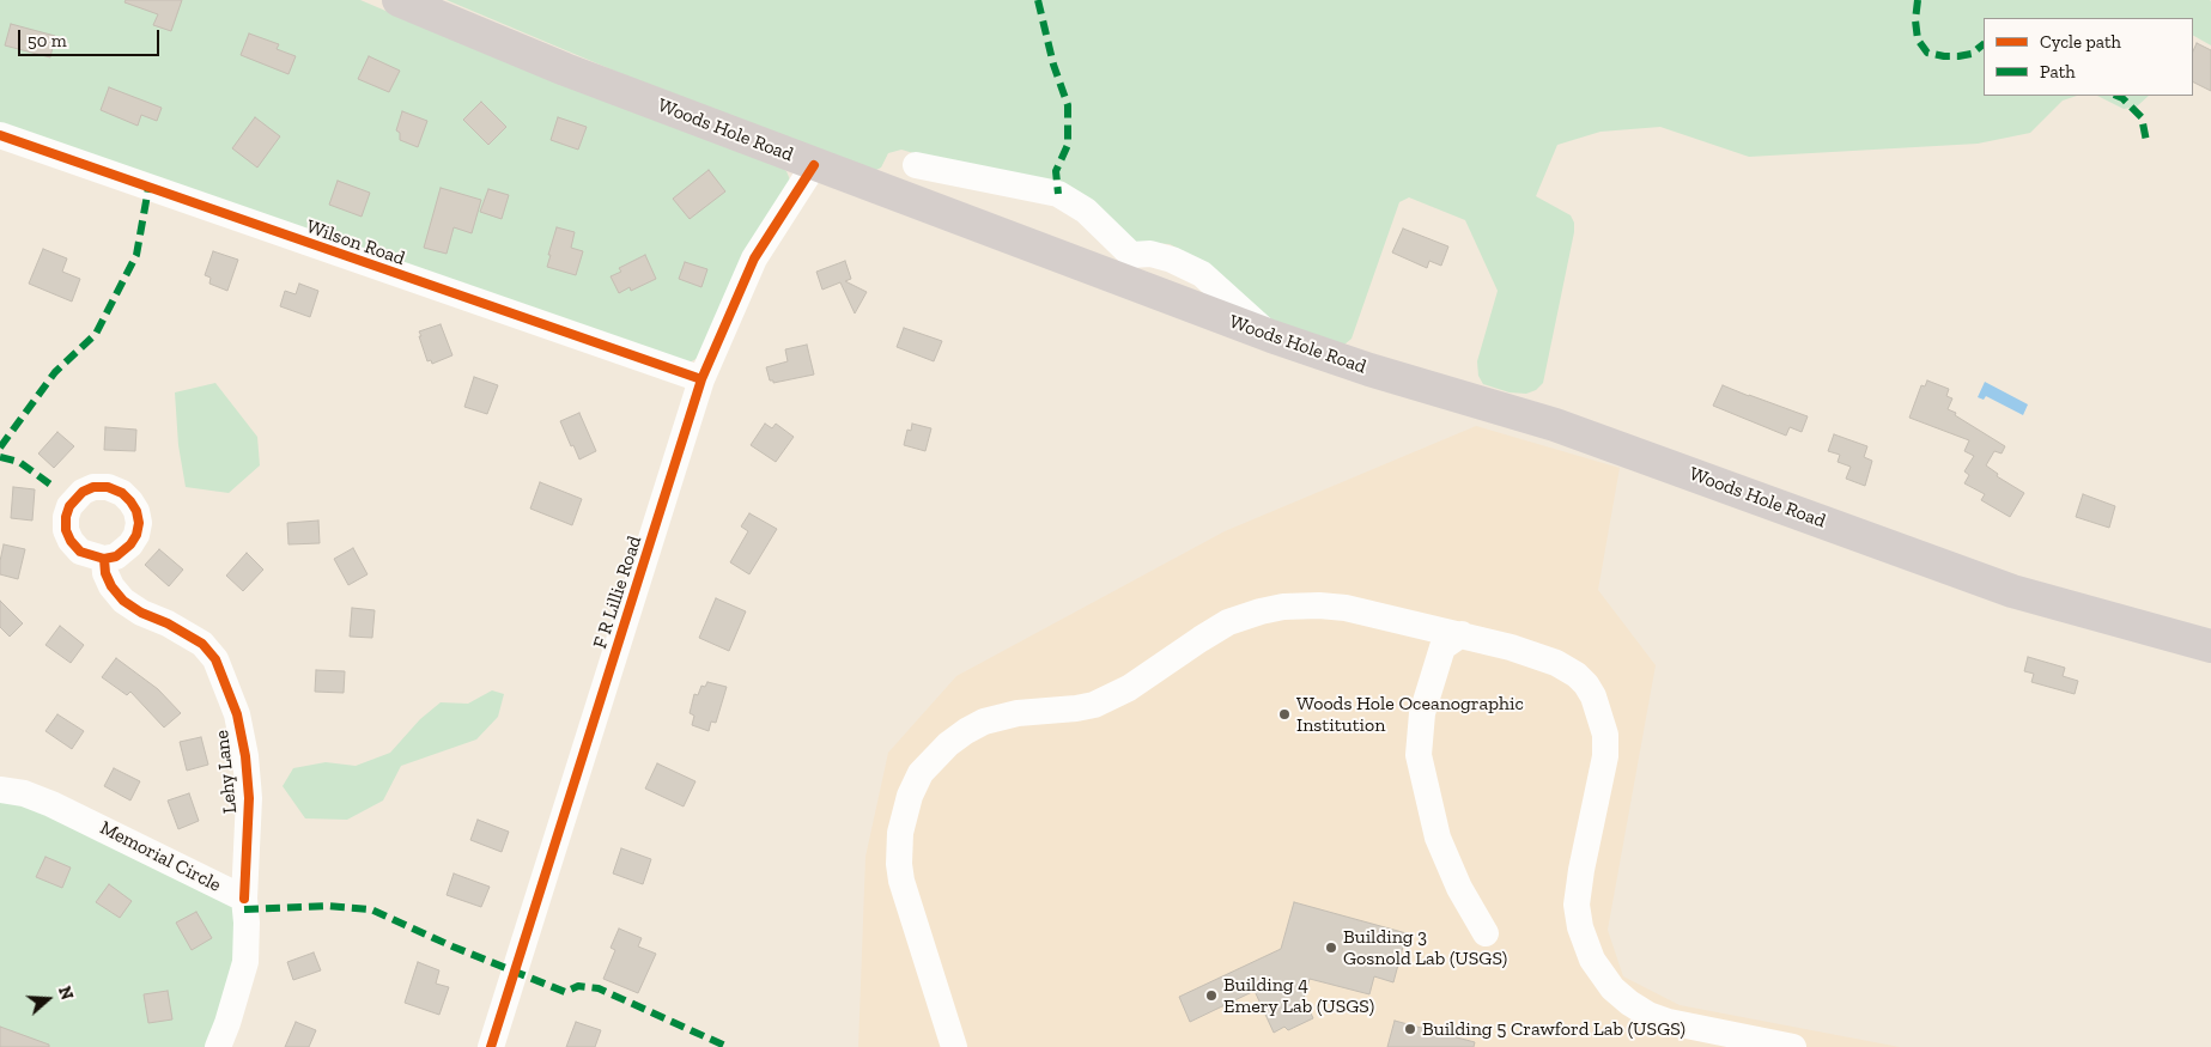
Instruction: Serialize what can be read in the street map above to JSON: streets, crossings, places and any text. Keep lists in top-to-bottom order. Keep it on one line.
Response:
{"streets":{"highway":["Woods Hole Road"],"street":["Wilson Road","F R Lillie Road","Lehy Lane","Memorial Circle"]},"crossings":[["Woods Hole Road","F R Lillie Road"],["Wilson Road","F R Lillie Road"],["Lehy Lane","Memorial Circle"]],"places":["Woods Hole Oceanographic Institution","Building 3 Gosnold Lab (USGS)","Building 4 Emery Lab (USGS)","Building 5 Crawford Lab (USGS)"],"legend":["Cycle path","Path"],"scale_bar":"50 m","north":"right"}
